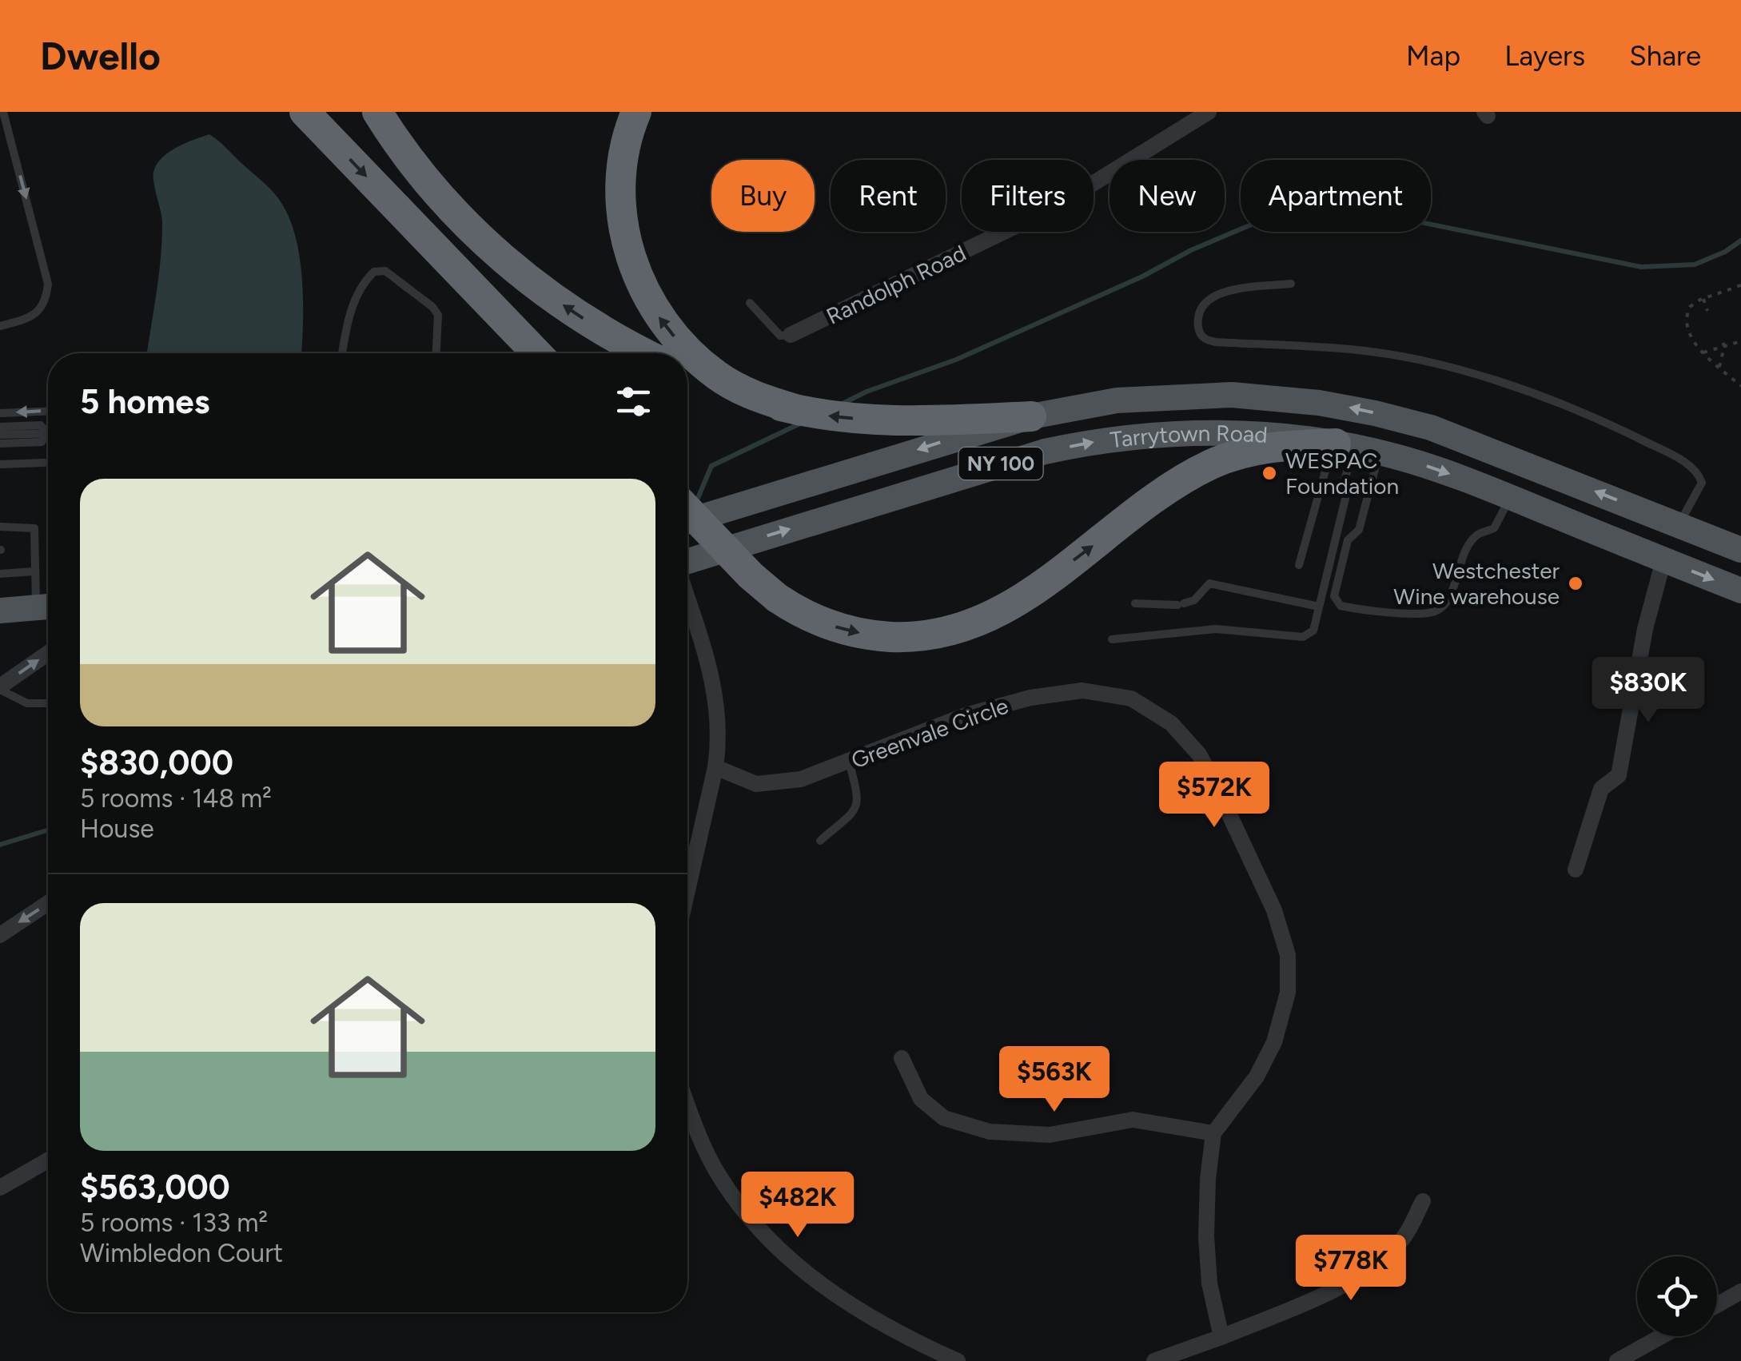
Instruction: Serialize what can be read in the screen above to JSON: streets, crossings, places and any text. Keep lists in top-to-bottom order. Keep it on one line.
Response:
{"streets":{"main road":["Tarrytown Road","NY 100"],"street":["Randolph Road","Greenvale Circle"]},"places":["WESPAC Foundation","Westchester Wine warehouse"],"page":{"header":"Dwello","nav":["Map","Layers","Share"],"chip":["Buy","Rent","Filters","New","Apartment"],"heading":"5 homes","list":[{"name":"$830,000","note":"5 rooms · 148 m² · House"},{"name":"$563,000","note":"5 rooms · 133 m² · Wimbledon Court"}],"price":["$830K","$572K","$563K","$482K","$778K"]}}
